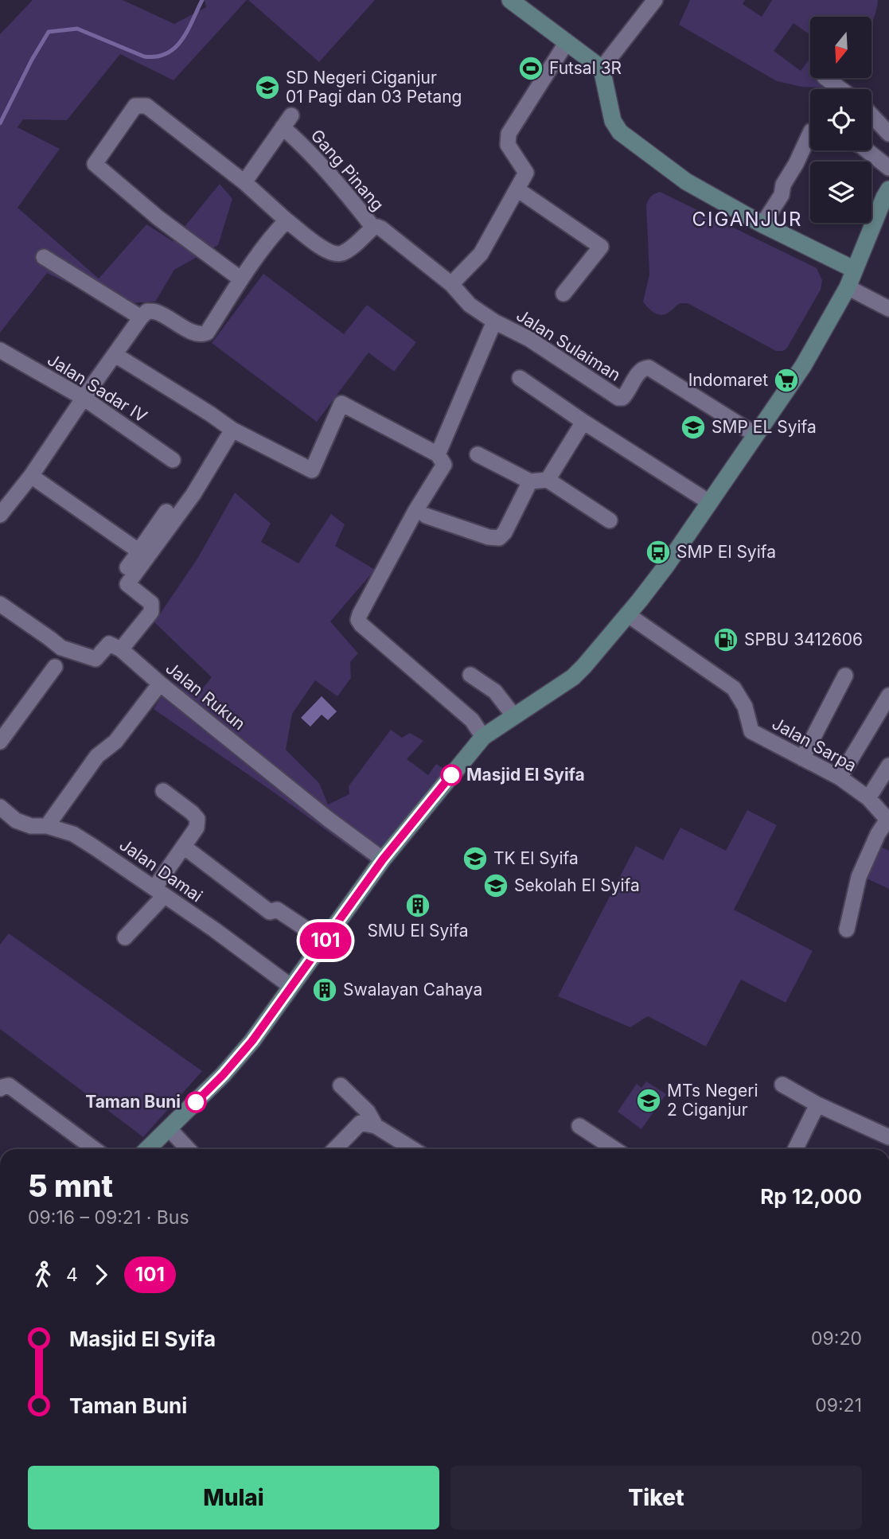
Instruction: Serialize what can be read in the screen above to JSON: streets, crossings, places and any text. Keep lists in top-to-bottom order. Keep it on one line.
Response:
{"streets":{"street":["Gang Pinang","Jalan Sulaiman","Jalan Sadar IV","Jalan Rukun","Jalan Sarpa","Jalan Damai"]},"districts":["CIGANJUR"],"places":{"sports":["Futsal 3R"],"school or university":["SD Negeri Ciganjur 01 Pagi dan 03 Petang","SMP EL Syifa","TK El Syifa","Sekolah El Syifa","MTs Negeri 2 Ciganjur"],"supermarket":["Indomaret"],"bus stop":["SMP El Syifa"],"fuel station":["SPBU 3412606"],"other":["Masjid El Syifa","Taman Buni"],"building":["SMU El Syifa","Swalayan Cahaya"]},"lines":["bus line 101"],"north":"bottom","page":{"on_map":"101","heading":["5 mnt","09:16 – 09:21 · Bus","Rp 12,000"],"legs":["4","101"],"list":[{"name":"Masjid El Syifa","value":"09:20"},{"name":"Taman Buni","value":"09:21"}],"buttons":["Mulai","Tiket"]}}
